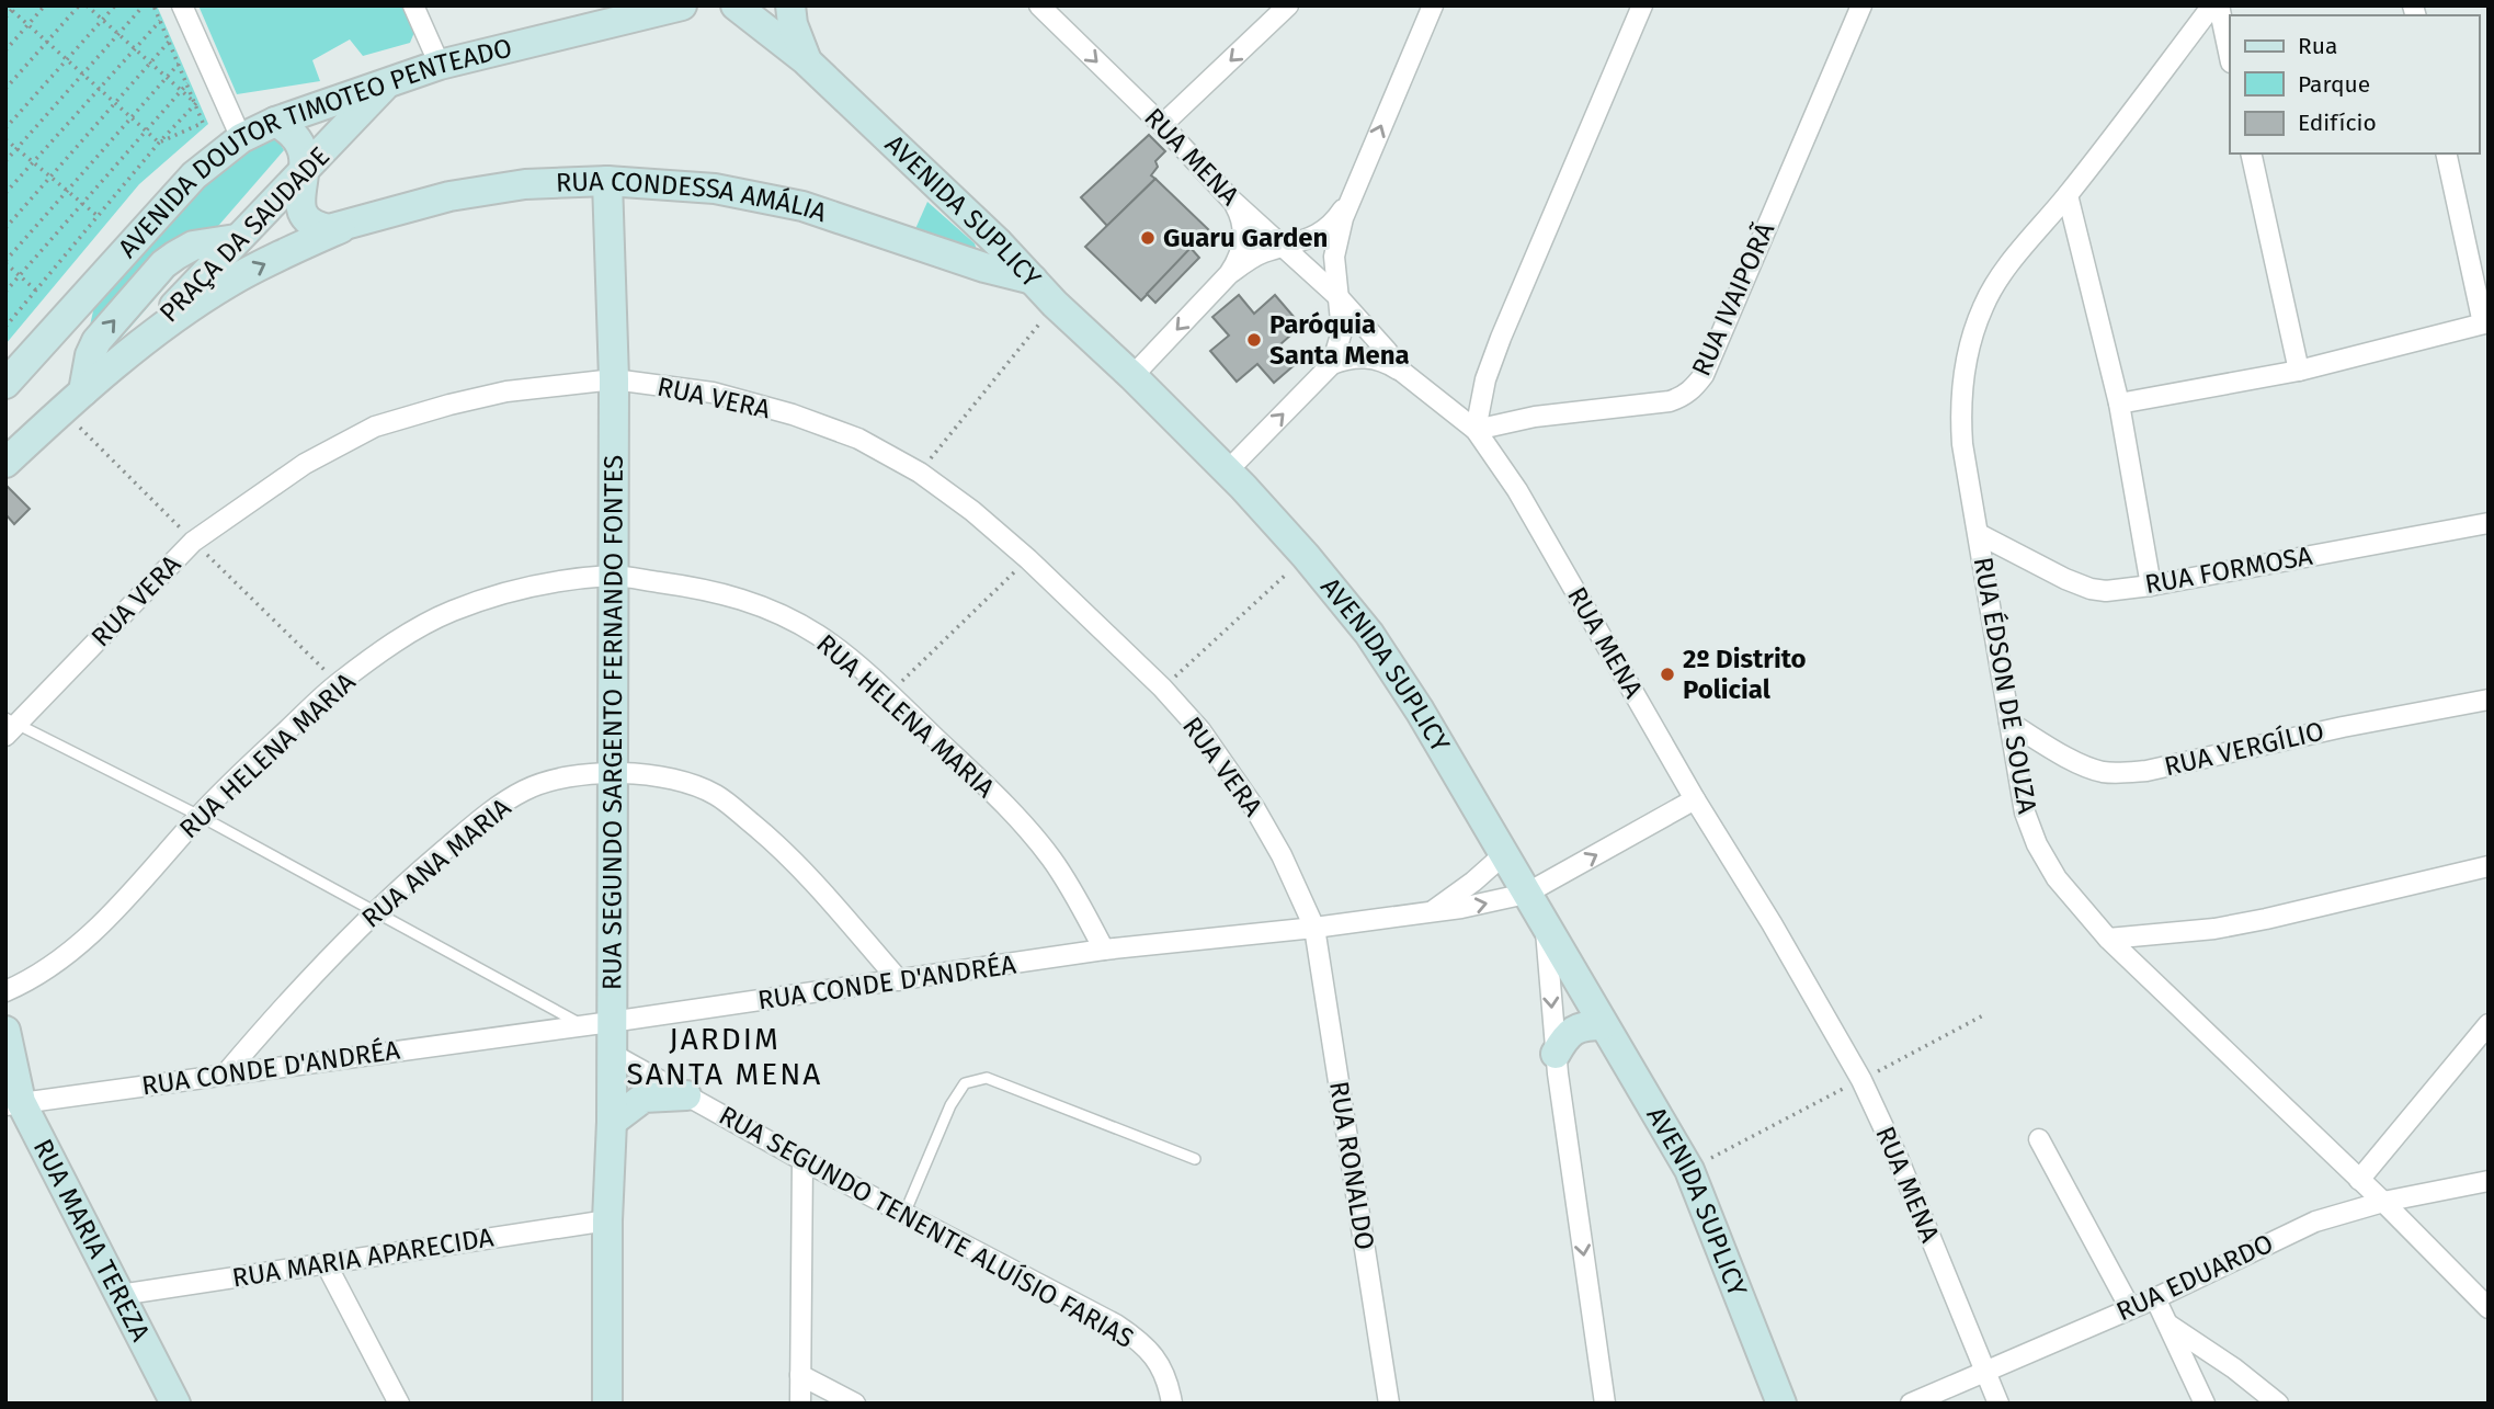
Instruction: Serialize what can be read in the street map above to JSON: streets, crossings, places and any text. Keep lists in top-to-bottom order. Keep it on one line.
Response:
{"streets":{"street":["AVENIDA DOUTOR TIMOTEO PENTEADO","RUA MENA","RUA CONDESSA AMÁLIA","AVENIDA SUPLICY","PRAÇA DA SAUDADE","RUA IVAIPORÃ","RUA VERA","RUA FORMOSA","RUA ÉDSON DE SOUZA","RUA HELENA MARIA","RUA SEGUNDO SARGENTO FERNANDO FONTES","RUA VERGÍLIO","RUA ANA MARIA","RUA CONDE D'ANDRÉA","RUA RONALDO","RUA SEGUNDO TENENTE ALUÍSIO FARIAS","RUA MARIA TEREZA","RUA MARIA APARECIDA","RUA EDUARDO"]},"crossings":[["AVENIDA DOUTOR TIMOTEO PENTEADO","PRAÇA DA SAUDADE"],["RUA MENA","RUA IVAIPORÃ"],["RUA MENA","RUA CONDE D'ANDRÉA"],["RUA MENA","RUA EDUARDO"],["RUA CONDESSA AMÁLIA","AVENIDA SUPLICY"],["RUA CONDESSA AMÁLIA","PRAÇA DA SAUDADE"],["RUA CONDESSA AMÁLIA","RUA SEGUNDO SARGENTO FERNANDO FONTES"],["AVENIDA SUPLICY","RUA CONDE D'ANDRÉA"],["RUA VERA","RUA SEGUNDO SARGENTO FERNANDO FONTES"],["RUA VERA","RUA CONDE D'ANDRÉA"],["RUA VERA","RUA RONALDO"],["RUA FORMOSA","RUA ÉDSON DE SOUZA"],["RUA ÉDSON DE SOUZA","RUA VERGÍLIO"],["RUA ÉDSON DE SOUZA","RUA EDUARDO"],["RUA HELENA MARIA","RUA SEGUNDO SARGENTO FERNANDO FONTES"],["RUA HELENA MARIA","RUA CONDE D'ANDRÉA"],["RUA SEGUNDO SARGENTO FERNANDO FONTES","RUA ANA MARIA"],["RUA SEGUNDO SARGENTO FERNANDO FONTES","RUA CONDE D'ANDRÉA"],["RUA SEGUNDO SARGENTO FERNANDO FONTES","RUA SEGUNDO TENENTE ALUÍSIO FARIAS"],["RUA SEGUNDO SARGENTO FERNANDO FONTES","RUA MARIA APARECIDA"],["RUA ANA MARIA","RUA CONDE D'ANDRÉA"],["RUA CONDE D'ANDRÉA","RUA RONALDO"],["RUA CONDE D'ANDRÉA","RUA MARIA TEREZA"],["RUA MARIA TEREZA","RUA MARIA APARECIDA"]],"districts":["JARDIM SANTA MENA"],"places":["Guaru Garden","Paróquia Santa Mena","2º Distrito Policial"],"legend":["Rua","Parque","Edifício"]}
